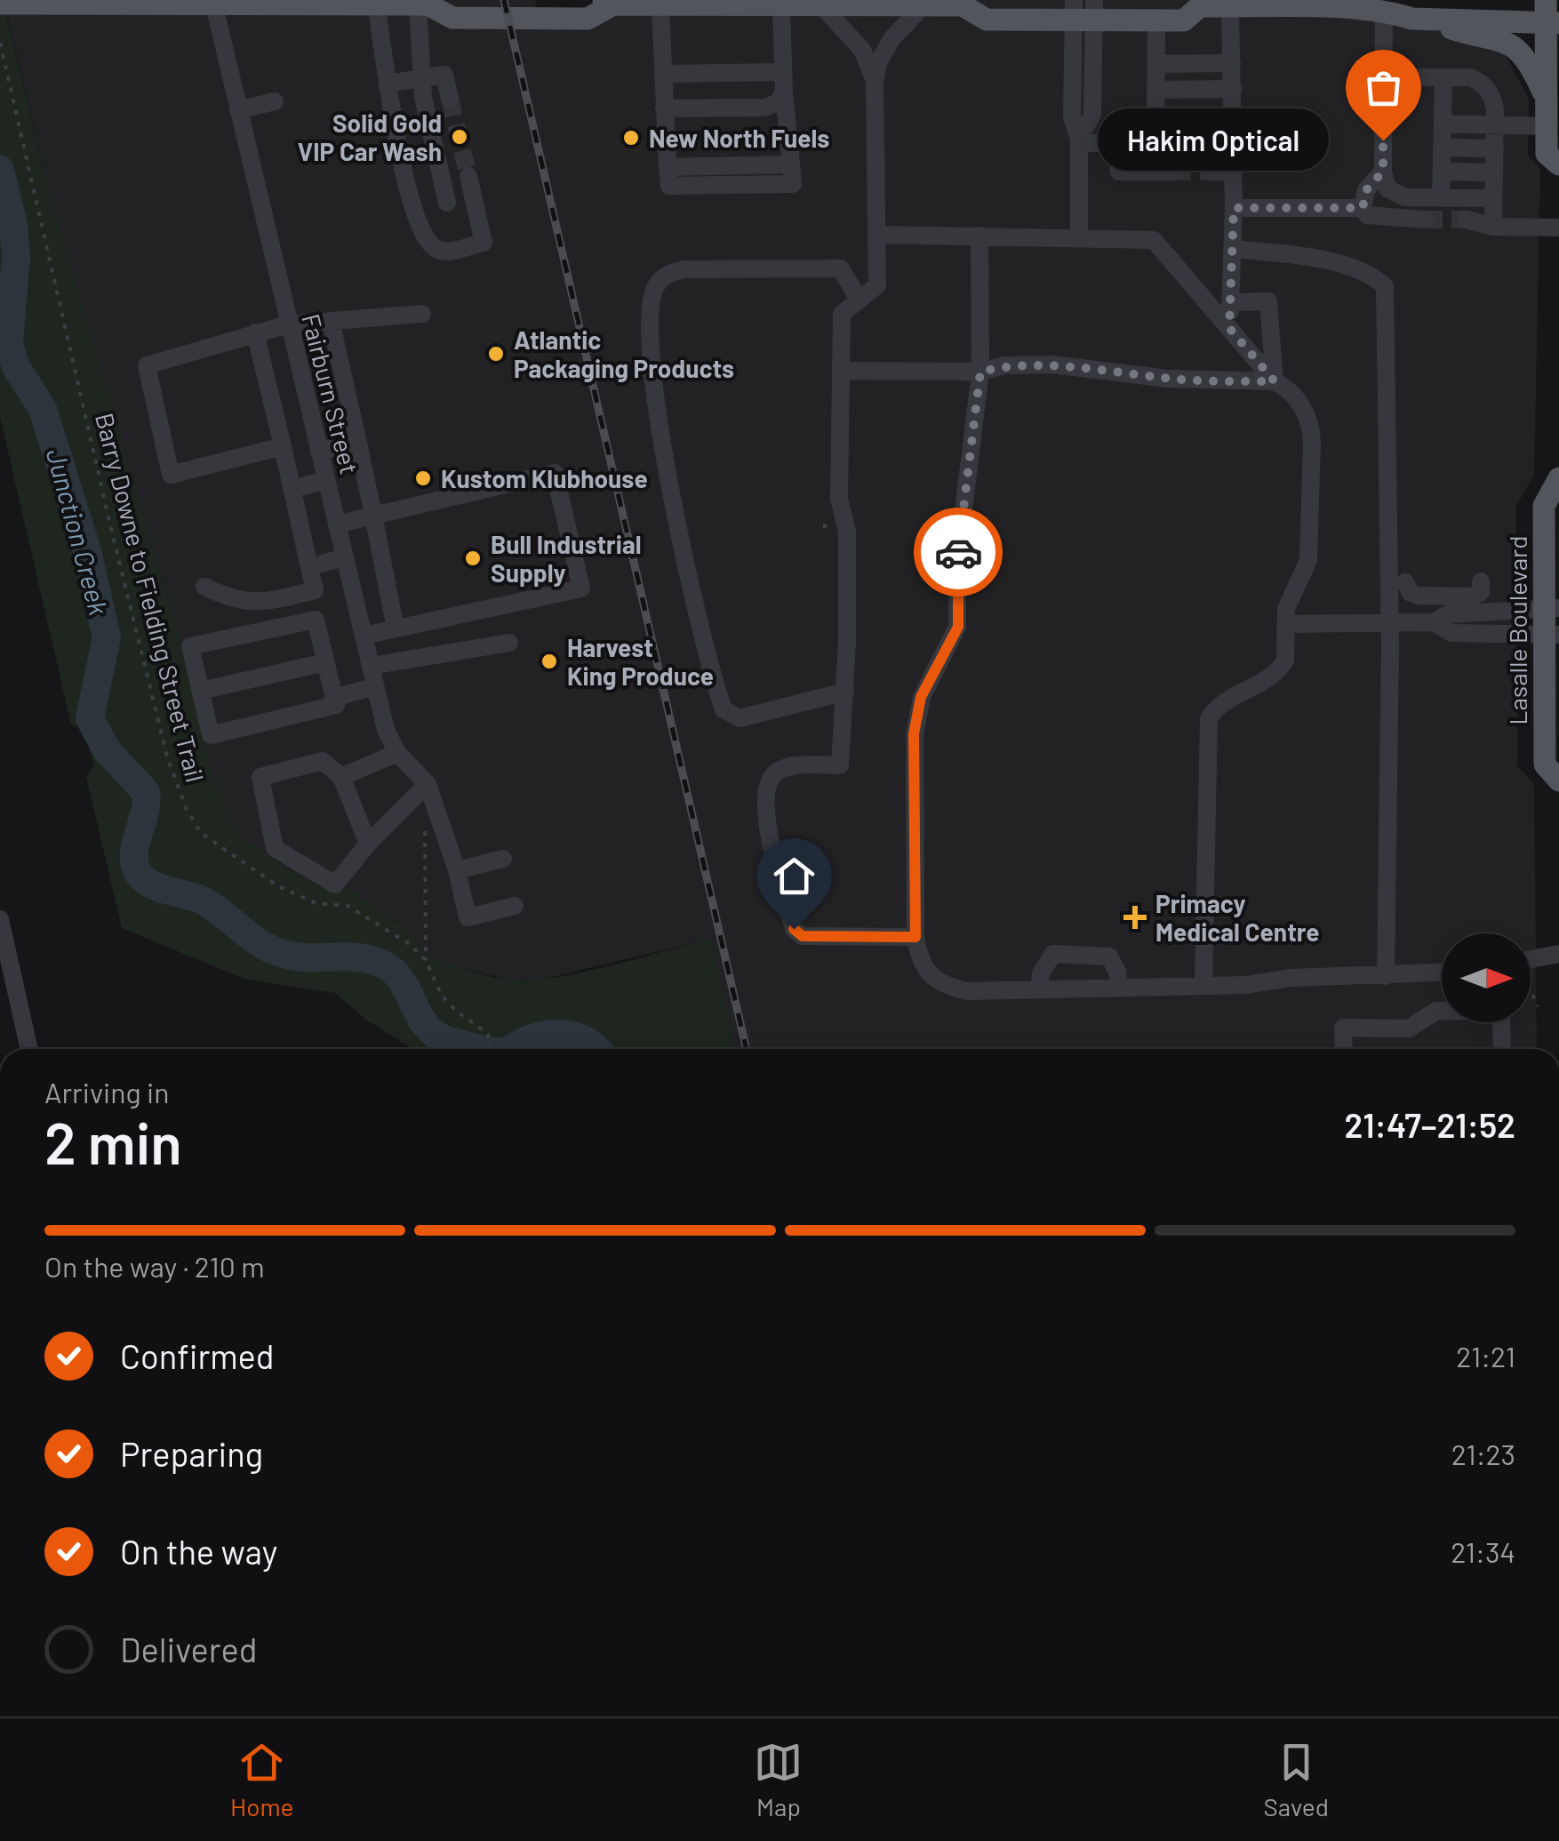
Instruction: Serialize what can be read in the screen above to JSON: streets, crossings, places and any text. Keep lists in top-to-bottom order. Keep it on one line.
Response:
{"streets":{"main road":["Lasalle Boulevard"],"street":["Fairburn Street"],"path":["Barry Downe to Fielding Street Trail"]},"water":["Junction Creek"],"places":{"other":["Solid Gold VIP Car Wash","New North Fuels","Hakim Optical","Atlantic Packaging Products","Kustom Klubhouse","Bull Industrial Supply","Harvest King Produce"],"health":["Primacy Medical Centre"]},"north":"right","page":{"bubble":"Hakim Optical","heading":["2 min","Arriving in","21:47–21:52"],"bar":"On the way · 210 m","list":[["Confirmed","21:21"],["Preparing","21:23"],["On the way","21:34"],"Delivered"],"tabs":["Home","Map","Saved"]}}
